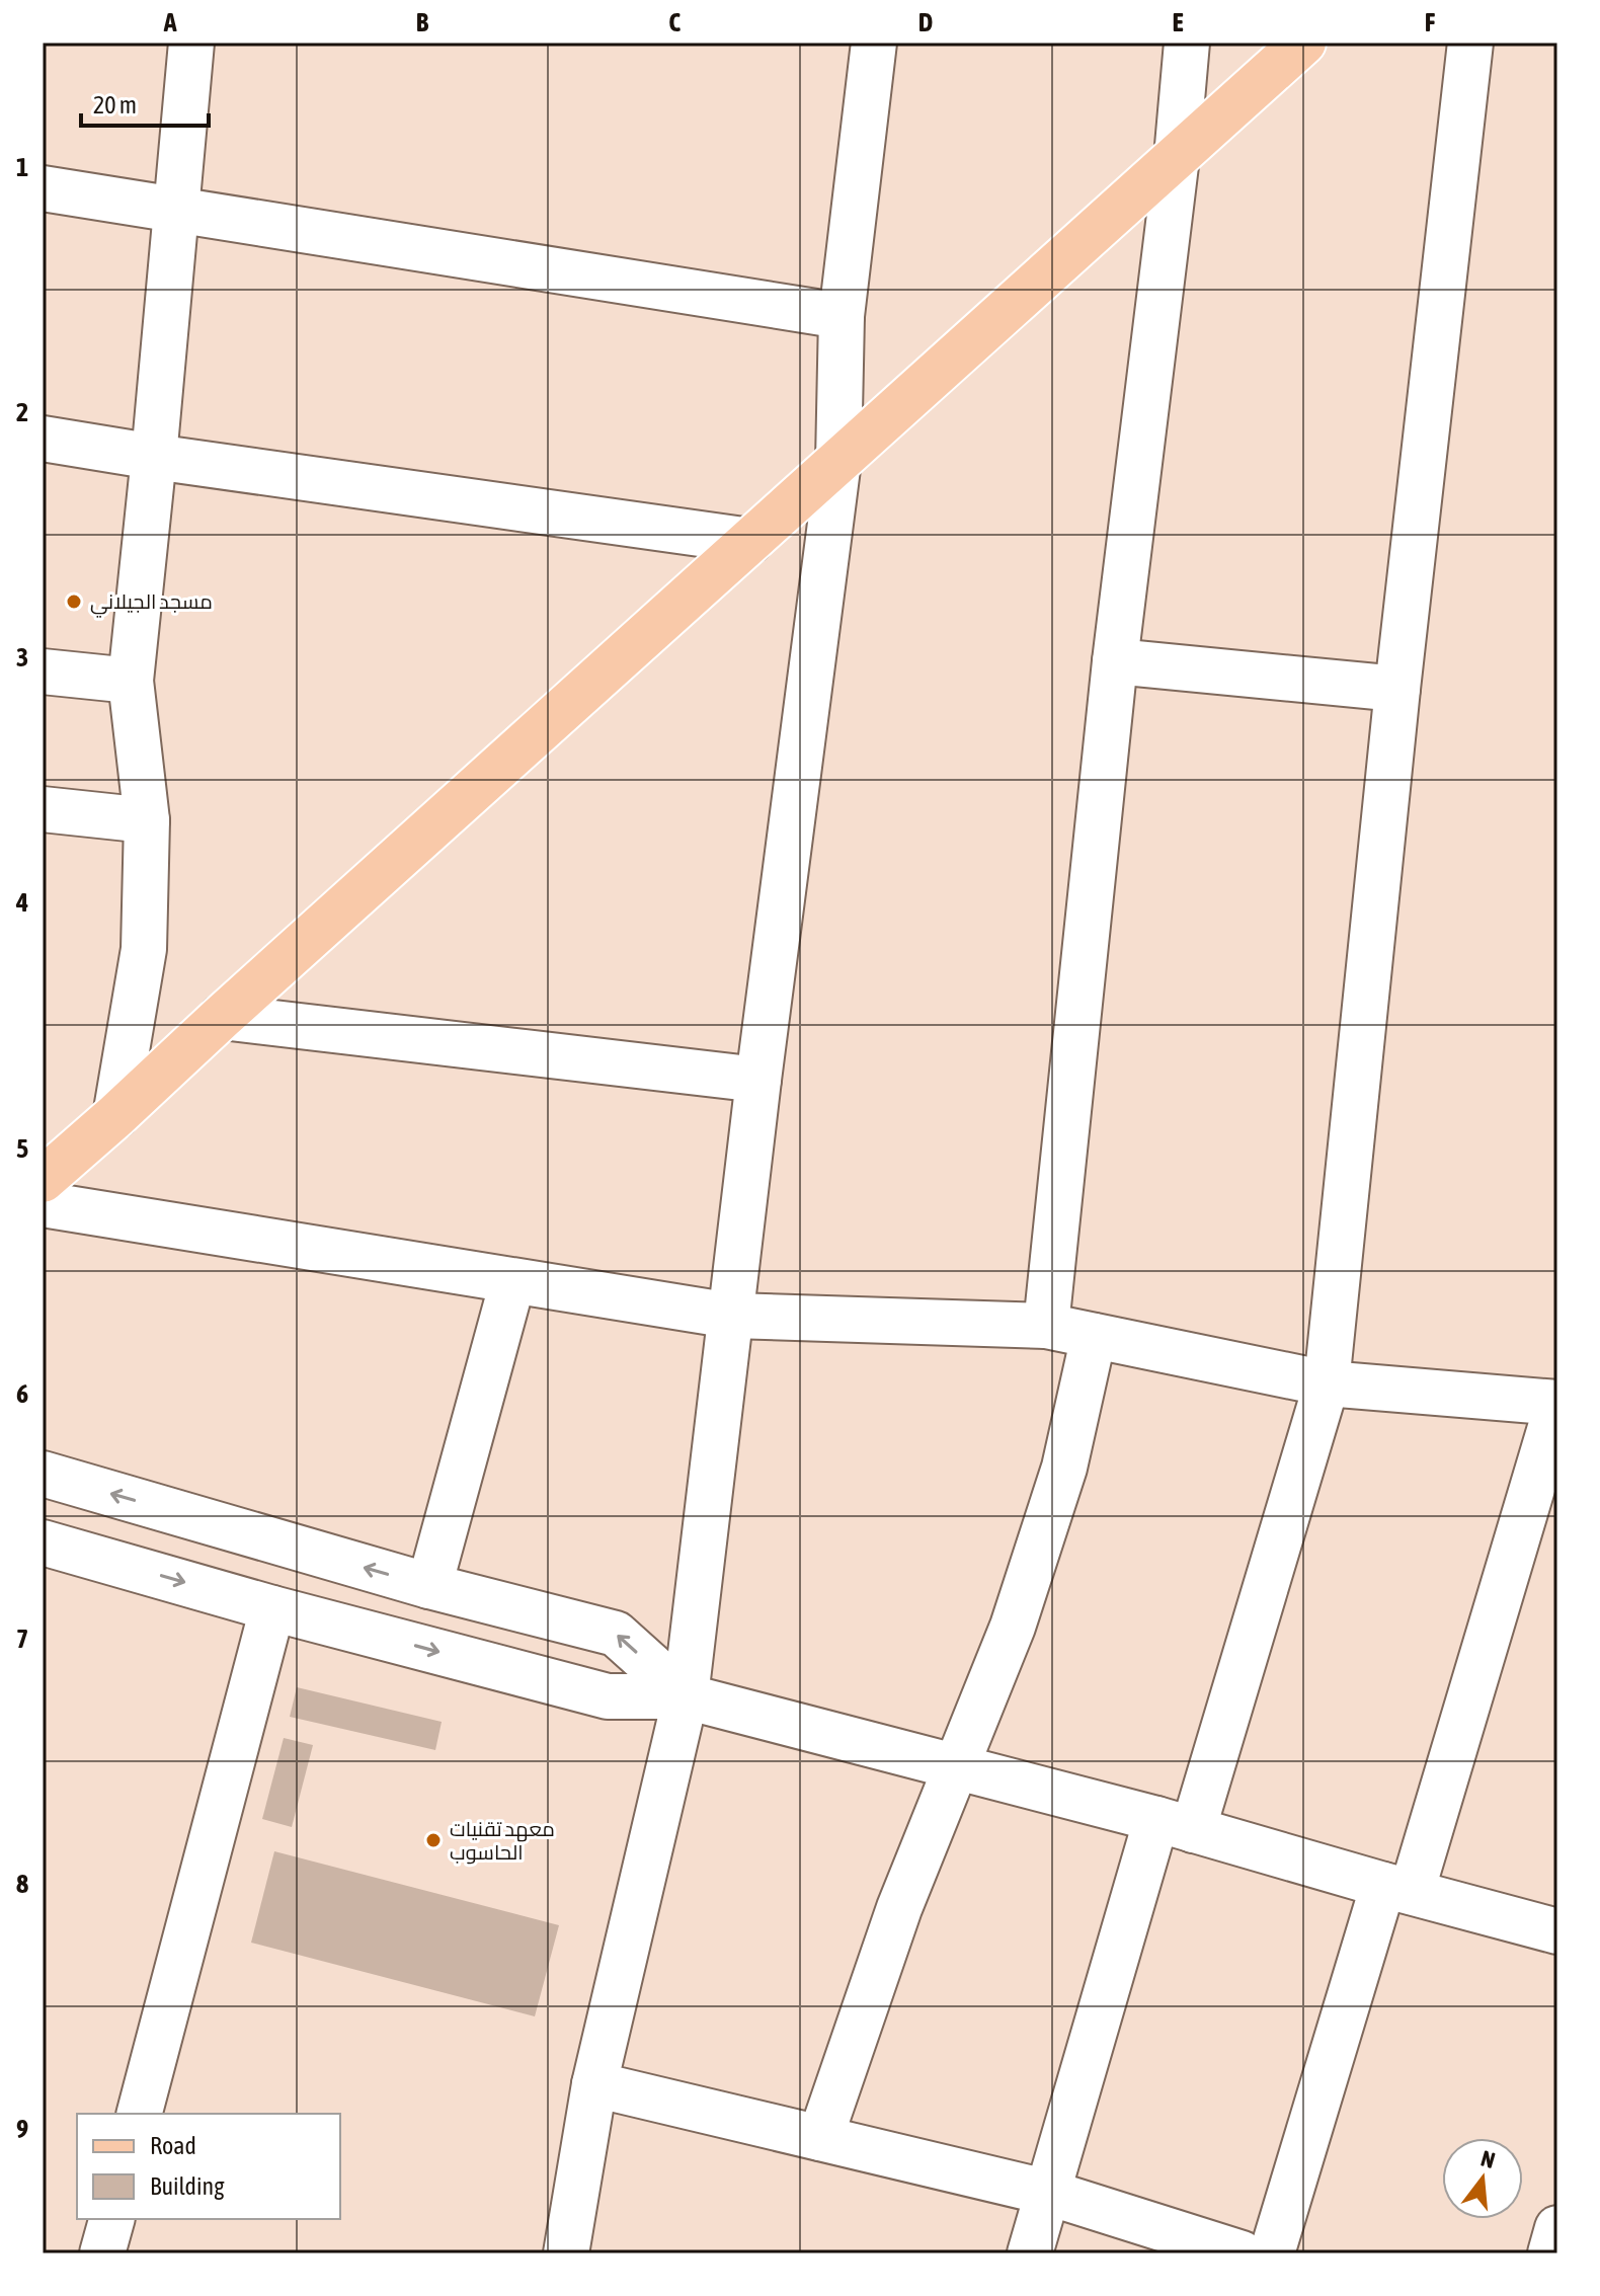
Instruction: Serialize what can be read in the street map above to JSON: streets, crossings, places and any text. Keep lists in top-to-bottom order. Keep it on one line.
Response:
{"places":["مسجد الجيلاني","معهد تقنيات الحاسوب"],"legend":["Road","Building"],"scale_bar":"20 m","north":"top","grid":{"columns":["A","B","C","D","E","F"],"rows":["1","2","3","4","5","6","7","8","9"]}}
